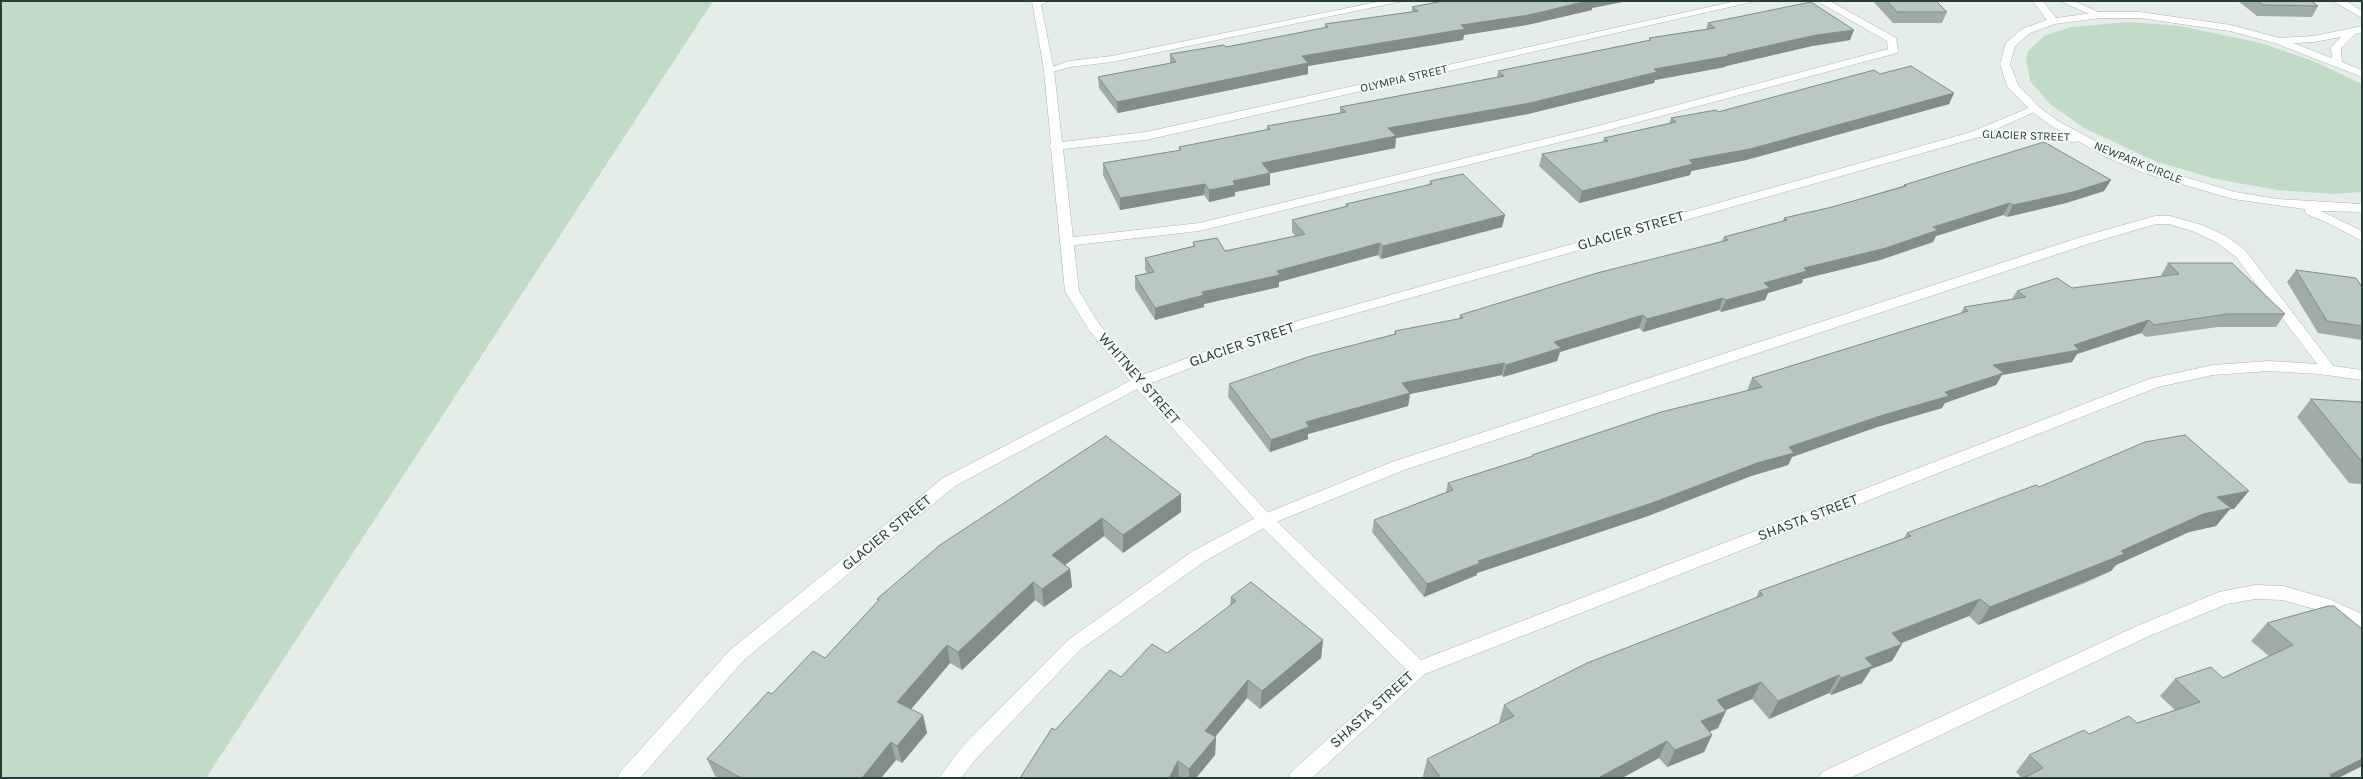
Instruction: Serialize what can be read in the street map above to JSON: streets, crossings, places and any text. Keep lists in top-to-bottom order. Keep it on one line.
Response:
{"streets":{"street":["OLYMPIA STREET","GLACIER STREET","NEWPARK CIRCLE","WHITNEY STREET","SHASTA STREET"]},"crossings":[["OLYMPIA STREET","WHITNEY STREET"],["GLACIER STREET","NEWPARK CIRCLE"],["GLACIER STREET","WHITNEY STREET"],["WHITNEY STREET","SHASTA STREET"]]}
